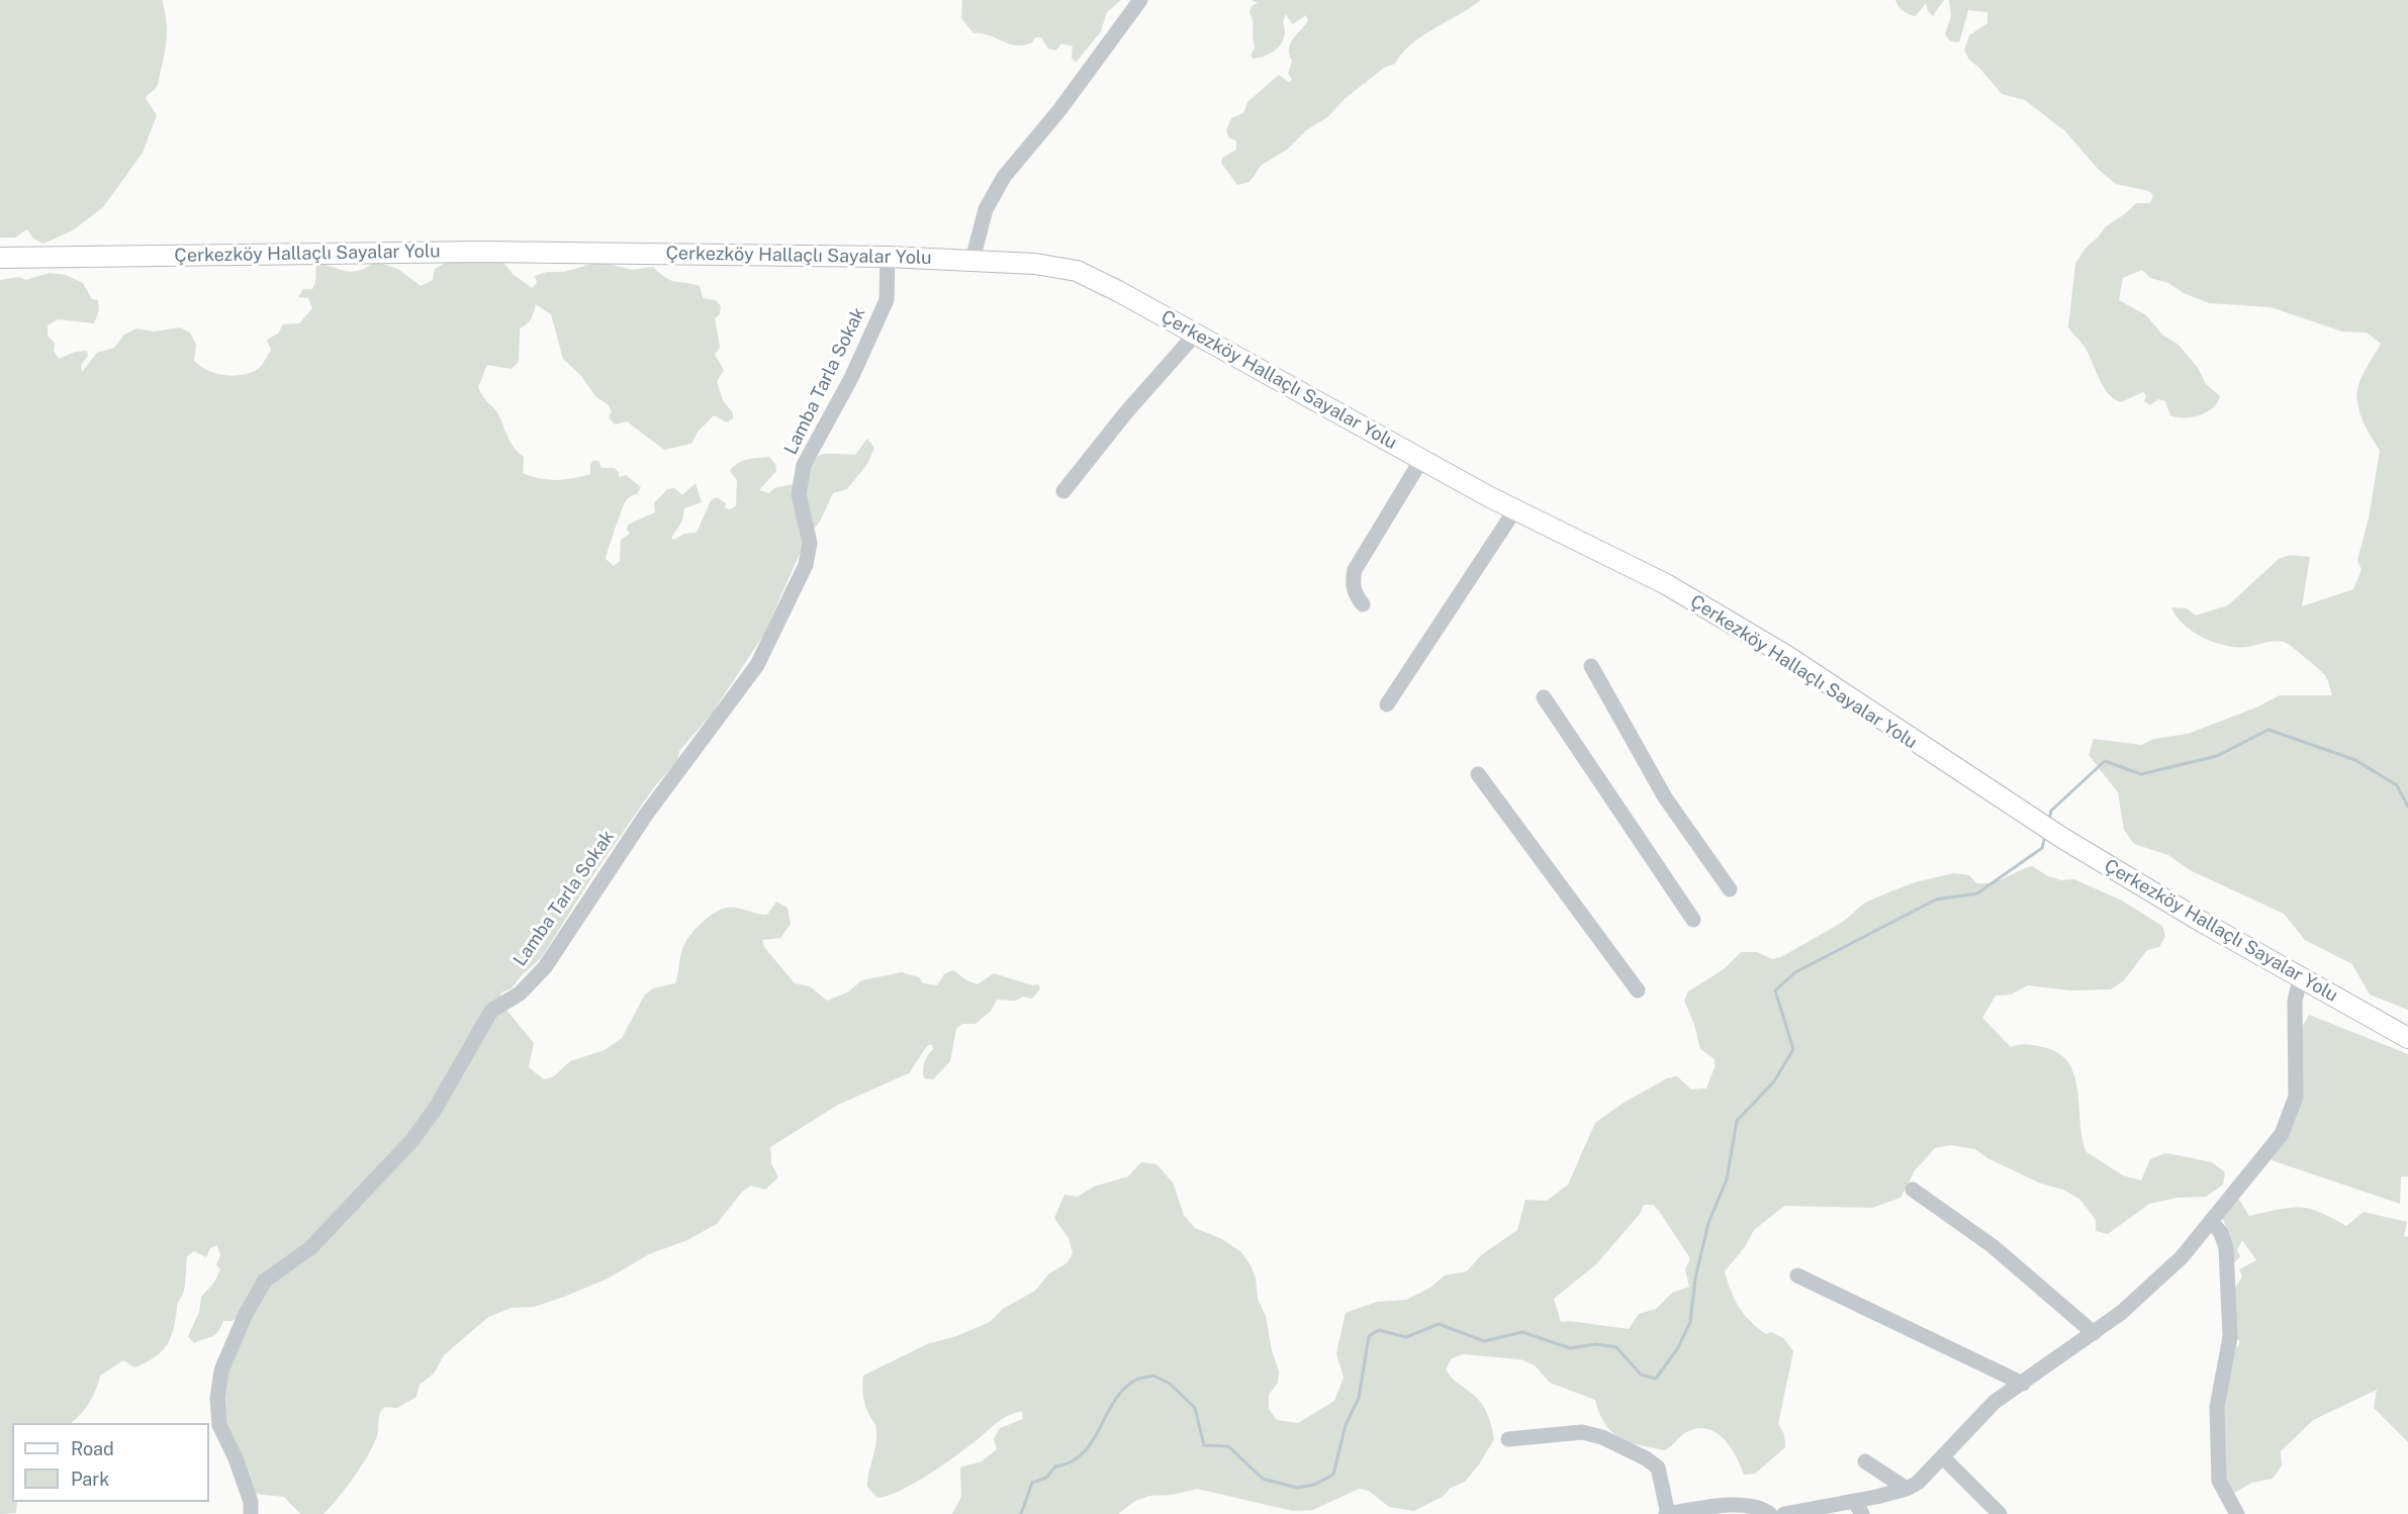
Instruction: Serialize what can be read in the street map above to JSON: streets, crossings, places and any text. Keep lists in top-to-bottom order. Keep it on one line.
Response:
{"streets":{"main road":["Çerkezköy Hallaçlı Sayalar Yolu"],"street":["Lamba Tarla Sokak"]},"crossings":[["Çerkezköy Hallaçlı Sayalar Yolu","Lamba Tarla Sokak"]],"legend":["Road","Park"]}
